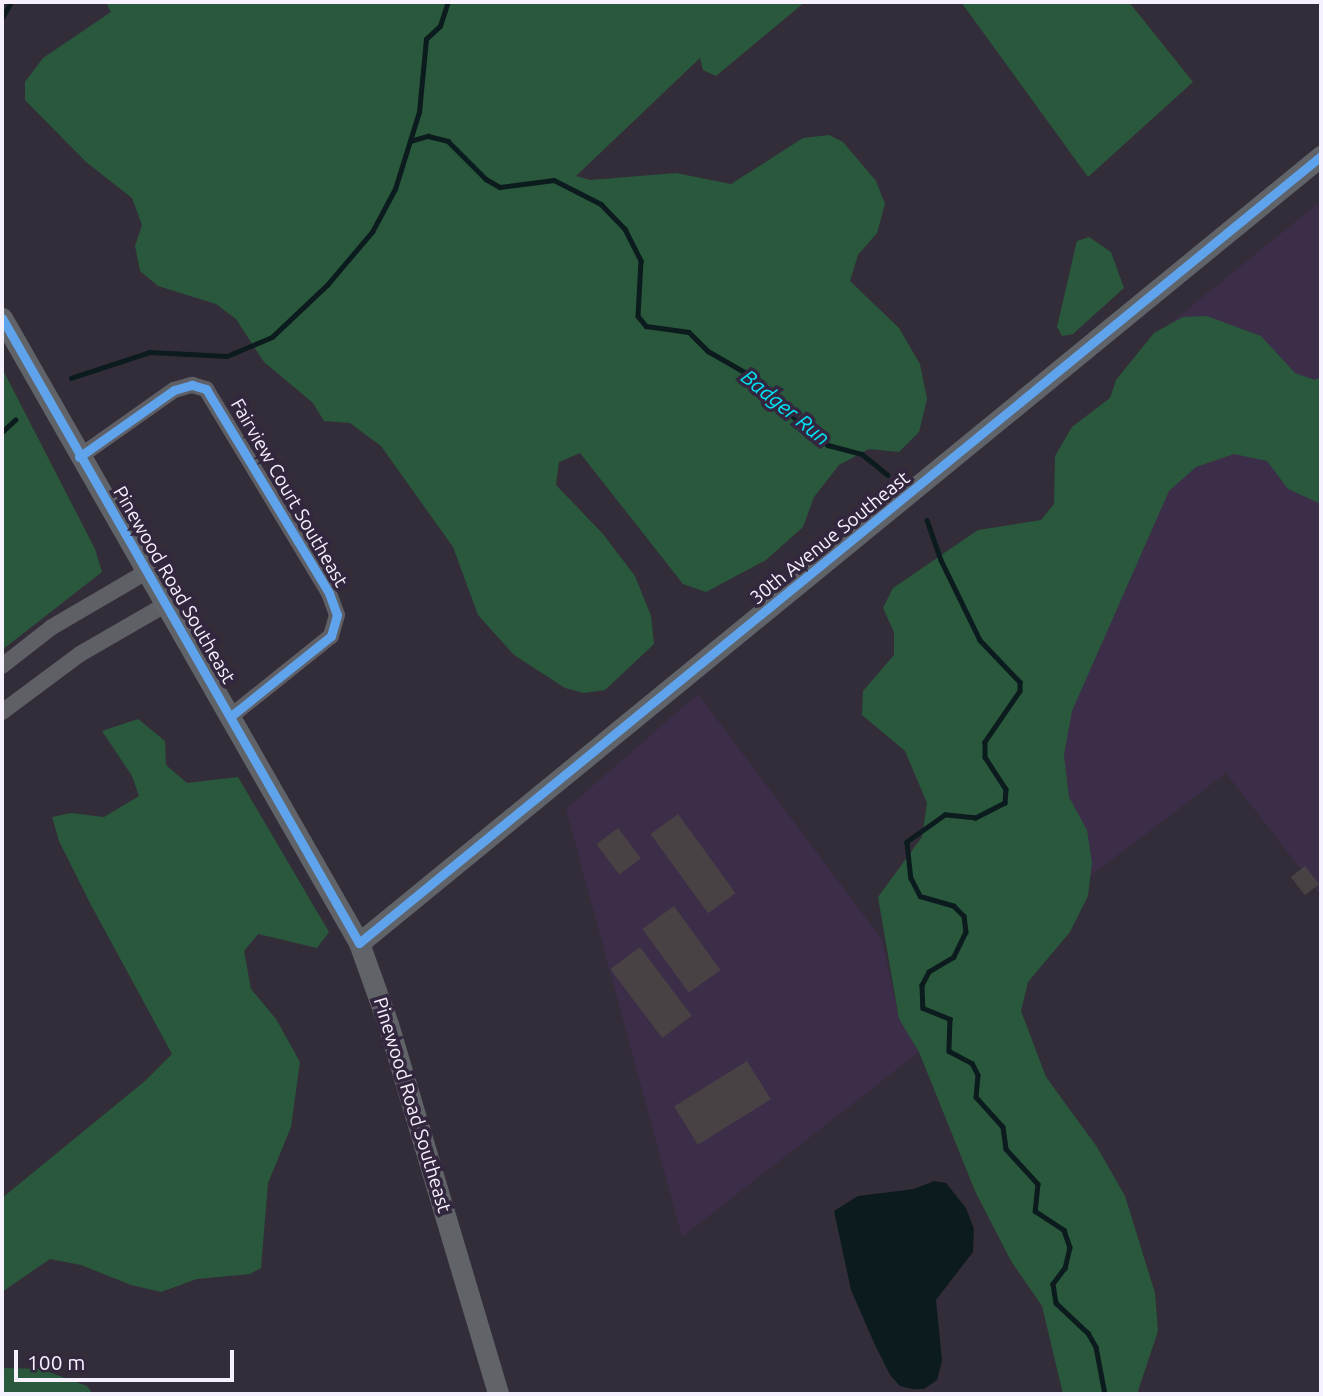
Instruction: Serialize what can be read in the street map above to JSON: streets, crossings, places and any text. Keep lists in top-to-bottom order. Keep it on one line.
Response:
{"streets":{"street":["Fairview Court Southeast","30th Avenue Southeast","Pinewood Road Southeast"]},"crossings":[["Fairview Court Southeast","Pinewood Road Southeast"],["30th Avenue Southeast","Pinewood Road Southeast"]],"water":["Badger Run"],"scale_bar":"100 m"}
